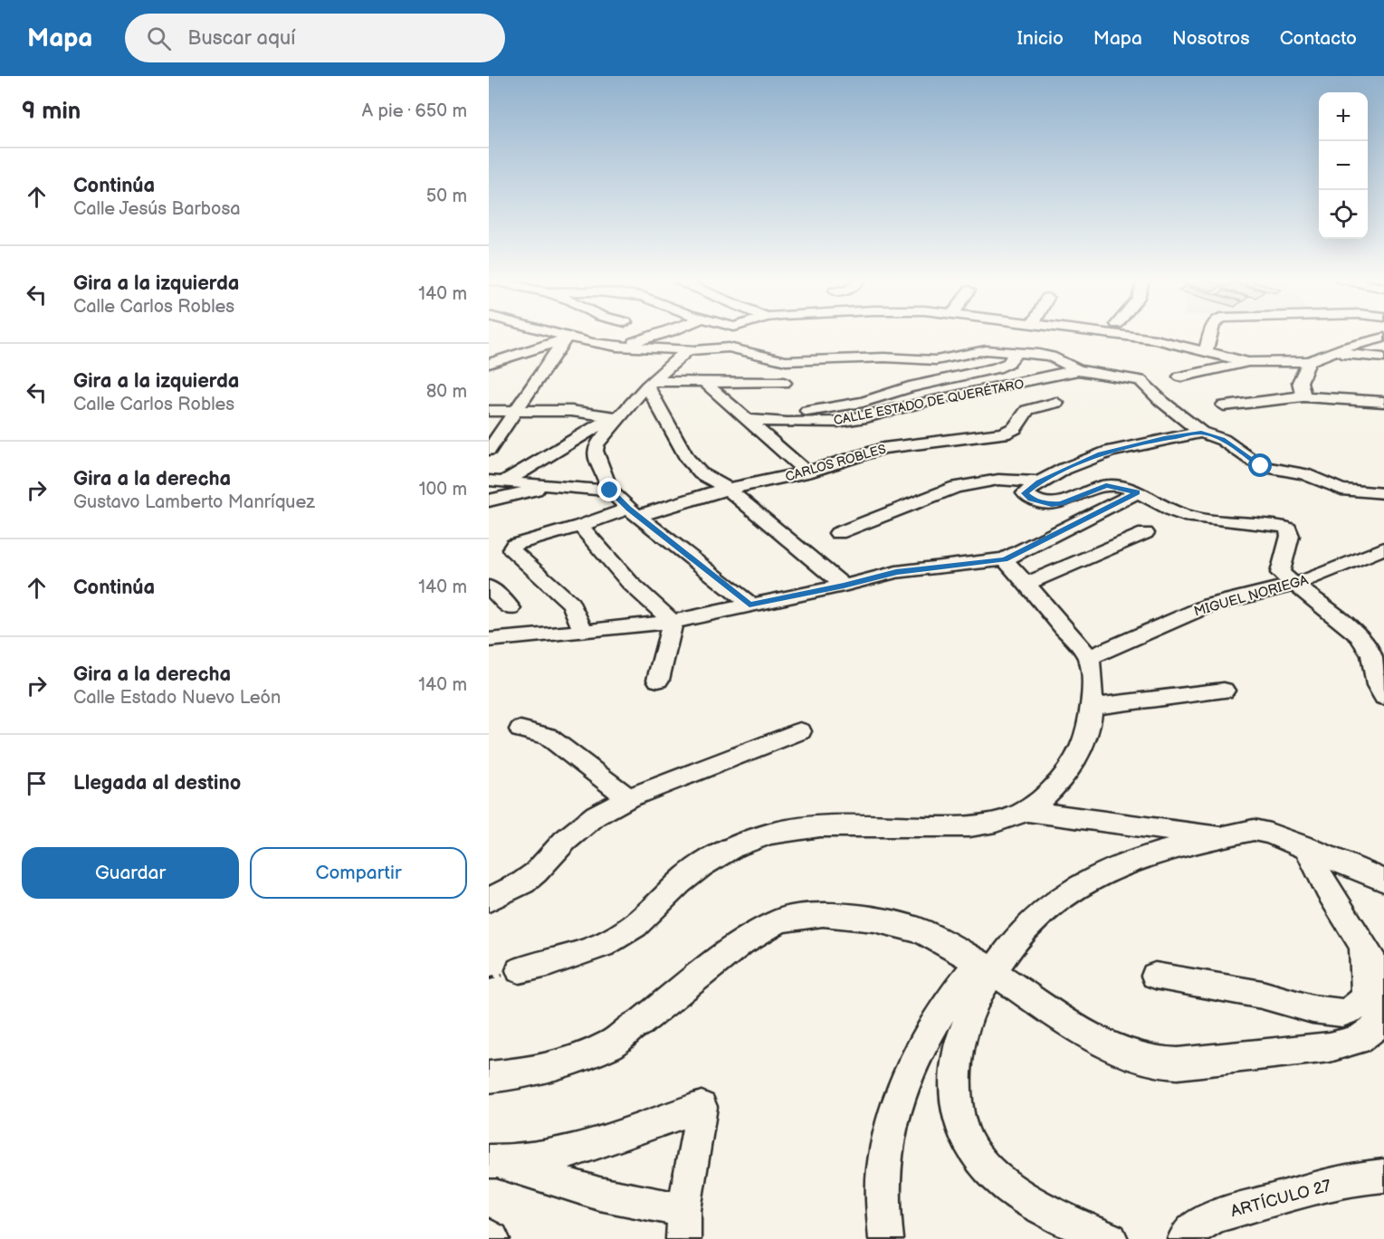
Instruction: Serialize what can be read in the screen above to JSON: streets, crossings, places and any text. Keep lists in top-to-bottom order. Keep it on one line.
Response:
{"streets":{"street":["CALLE ESTADO DE QUERÉTARO","CARLOS ROBLES","MIGUEL NORIEGA","ARTÍCULO 27"]},"page":{"header":"Mapa","search":"Buscar aquí","nav":["Inicio","Mapa","Nosotros","Contacto"],"heading":["9 min","A pie · 650 m"],"map_buttons":["+","−"],"list":[["Continúa","Calle Jesús Barbosa","50 m"],["Gira a la izquierda","Calle Carlos Robles","140 m"],["Gira a la izquierda","Calle Carlos Robles","80 m"],["Gira a la derecha","Gustavo Lamberto Manríquez","100 m"],["Continúa","140 m"],["Gira a la derecha","Calle Estado Nuevo León","140 m"],"Llegada al destino"],"buttons":["Guardar","Compartir"]}}
